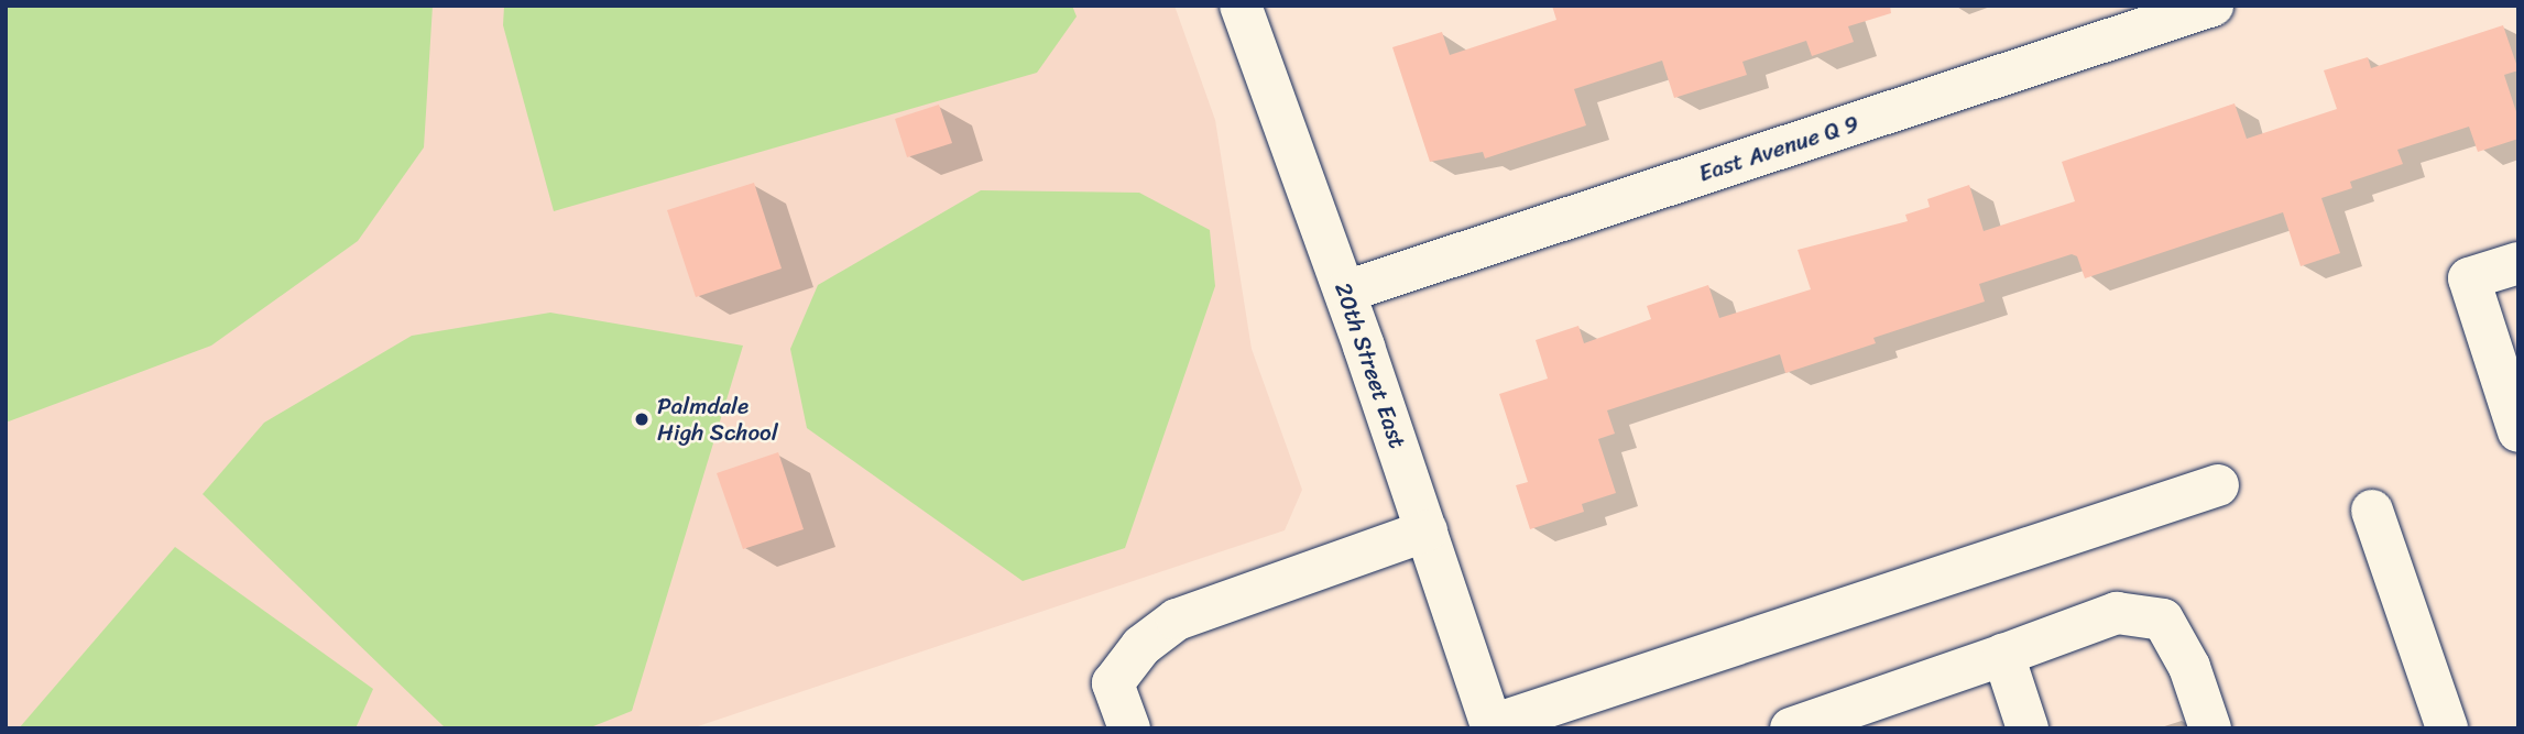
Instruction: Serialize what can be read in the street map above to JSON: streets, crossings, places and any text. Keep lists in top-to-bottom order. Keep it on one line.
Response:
{"streets":{"street":["East Avenue Q 9","20th Street East"]},"crossings":[["East Avenue Q 9","20th Street East"]],"places":["Palmdale High School"]}
